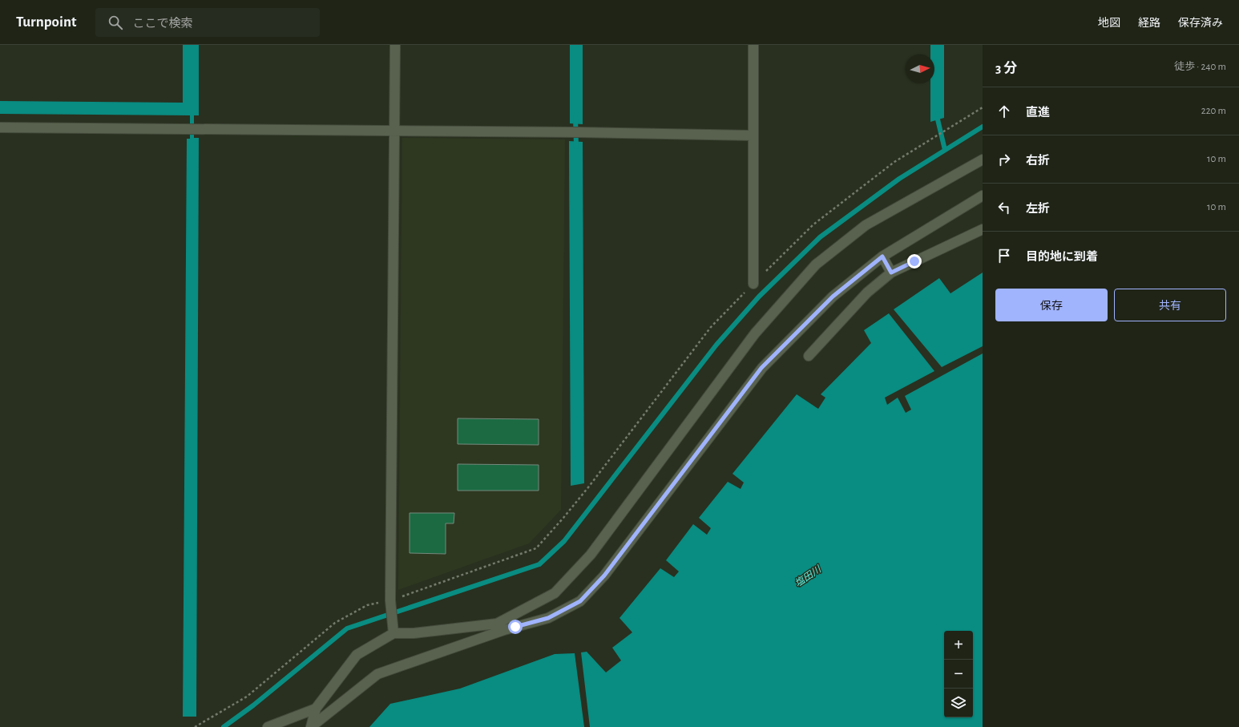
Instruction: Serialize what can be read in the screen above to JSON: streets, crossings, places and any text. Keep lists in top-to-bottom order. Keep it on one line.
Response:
{"water":["塩田川"],"north":"right","page":{"header":"Turnpoint","search":"ここで検索","nav":["地図","経路","保存済み"],"heading":["3 分","徒歩 · 240 m"],"list":[["直進","220 m"],["右折","10 m"],["左折","10 m"],"目的地に到着"],"buttons":["保存","共有"],"map_buttons":["+","−"]}}
